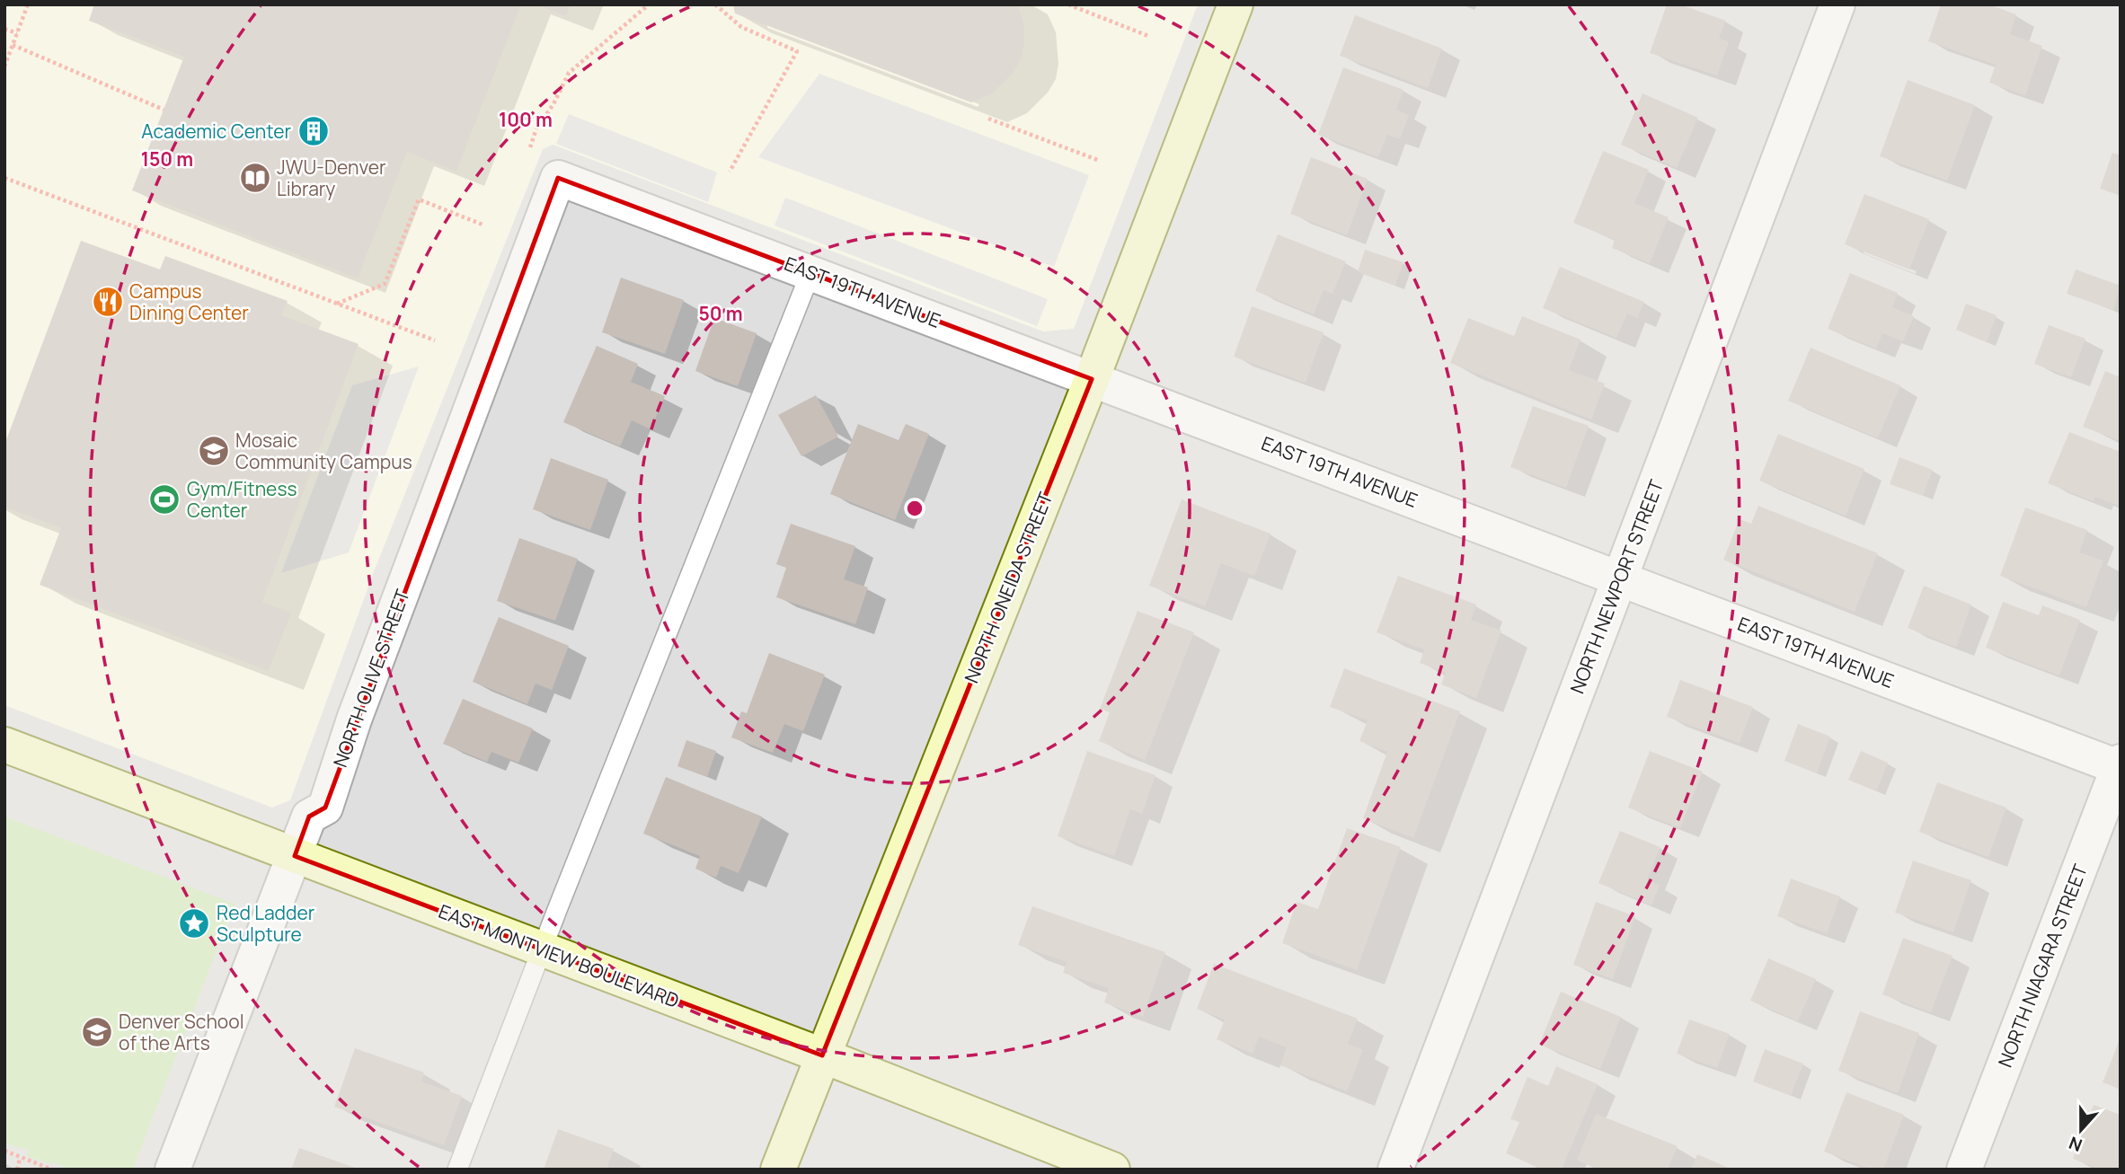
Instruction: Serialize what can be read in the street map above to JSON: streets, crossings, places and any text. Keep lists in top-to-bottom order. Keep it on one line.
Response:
{"streets":{"street":["EAST 19TH AVENUE","NORTH NEWPORT STREET","NORTH ONEIDA STREET","NORTH OLIVE STREET","EAST MONTVIEW BOULEVARD","NORTH NIAGARA STREET"]},"crossings":[["EAST 19TH AVENUE","NORTH NEWPORT STREET"],["EAST 19TH AVENUE","NORTH ONEIDA STREET"],["EAST 19TH AVENUE","NORTH OLIVE STREET"],["EAST 19TH AVENUE","NORTH NIAGARA STREET"],["NORTH ONEIDA STREET","EAST MONTVIEW BOULEVARD"],["NORTH OLIVE STREET","EAST MONTVIEW BOULEVARD"]],"places":{"building":["Academic Center"],"library":["JWU-Denver Library"],"restaurant":["Campus Dining Center"],"school or university":["Mosaic Community Campus","Denver School of the Arts"],"sports":["Gym/Fitness Center"],"place":["Red Ladder Sculpture"]},"north":"bottom","rings":["100 m","150 m","50 m"]}
